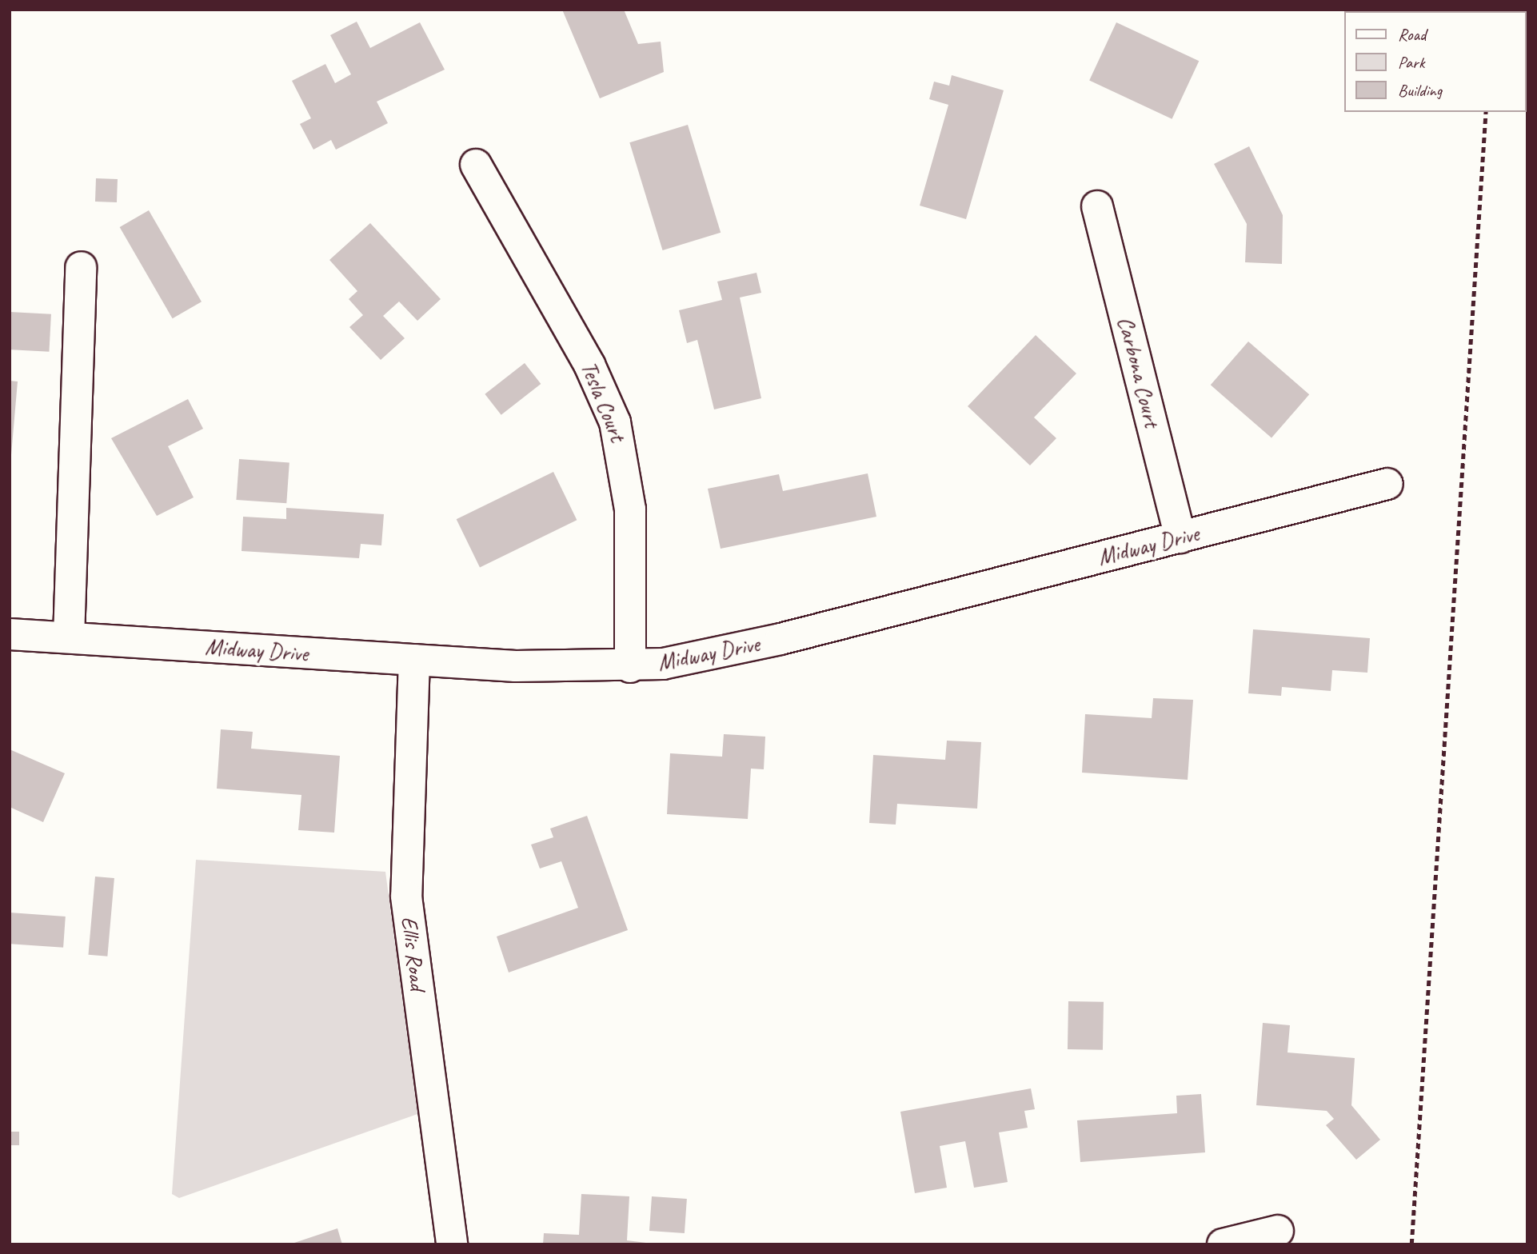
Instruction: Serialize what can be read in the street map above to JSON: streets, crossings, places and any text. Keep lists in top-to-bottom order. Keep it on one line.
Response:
{"streets":{"street":["Carbona Court","Tesla Court","Midway Drive","Ellis Road"]},"crossings":[["Carbona Court","Midway Drive"],["Tesla Court","Midway Drive"],["Midway Drive","Ellis Road"]],"legend":["Road","Park","Building"]}
